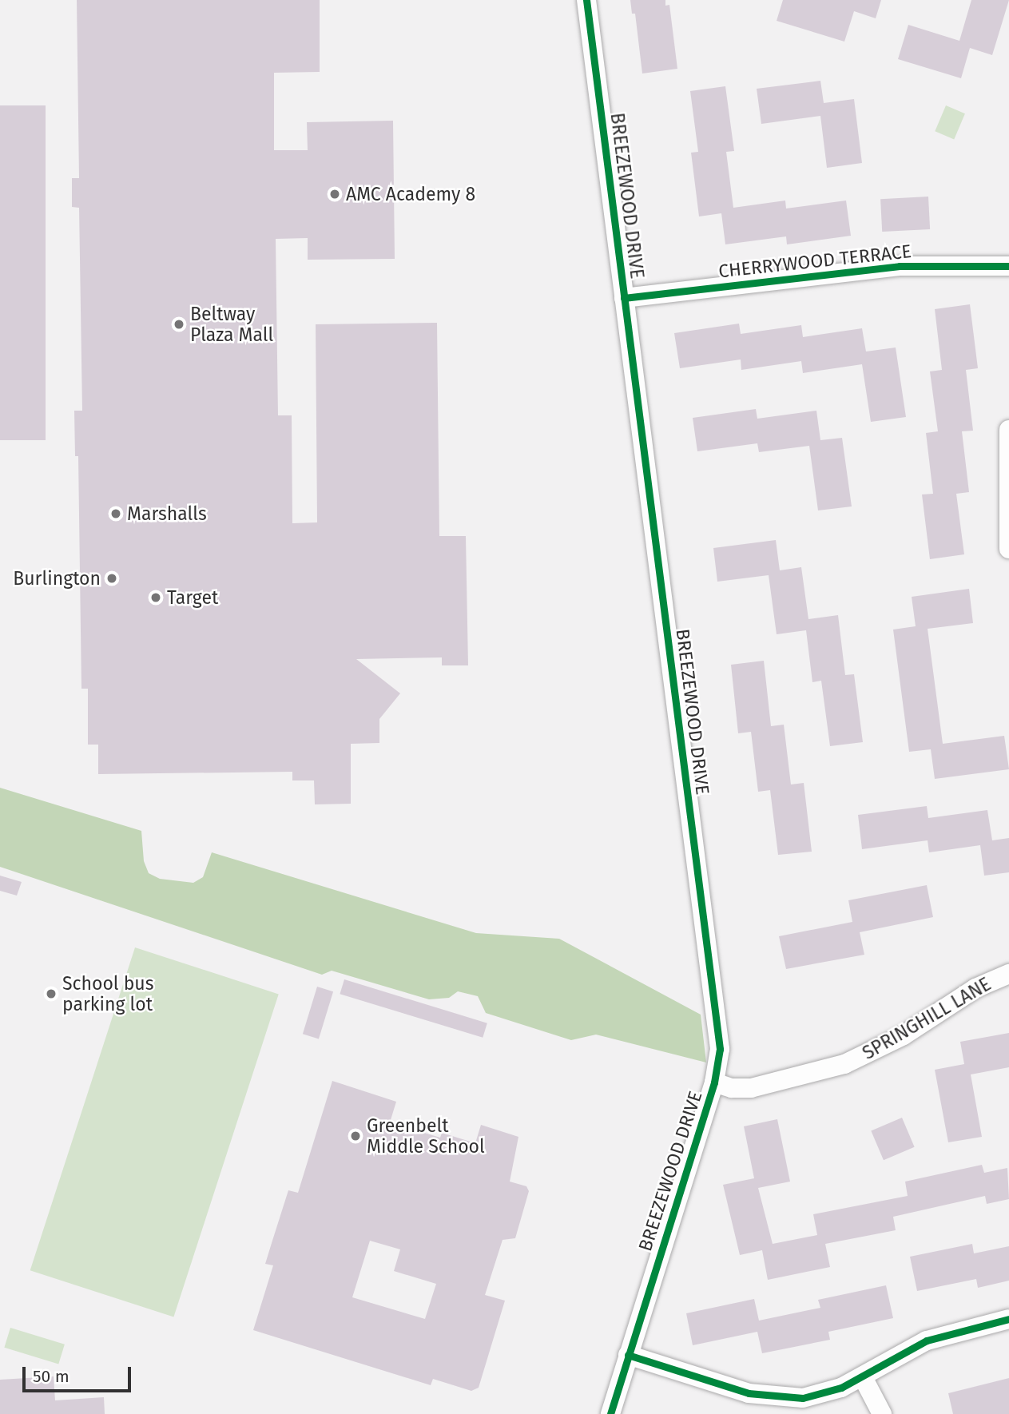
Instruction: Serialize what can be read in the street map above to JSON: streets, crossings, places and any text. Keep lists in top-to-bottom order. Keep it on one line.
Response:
{"streets":{"street":["BREEZEWOOD DRIVE","CHERRYWOOD TERRACE","SPRINGHILL LANE"]},"crossings":[["BREEZEWOOD DRIVE","CHERRYWOOD TERRACE"],["BREEZEWOOD DRIVE","SPRINGHILL LANE"]],"places":["AMC Academy 8","Beltway Plaza Mall","Marshalls","Burlington","Target","School bus parking lot","Greenbelt Middle School"],"scale_bar":"50 m"}
